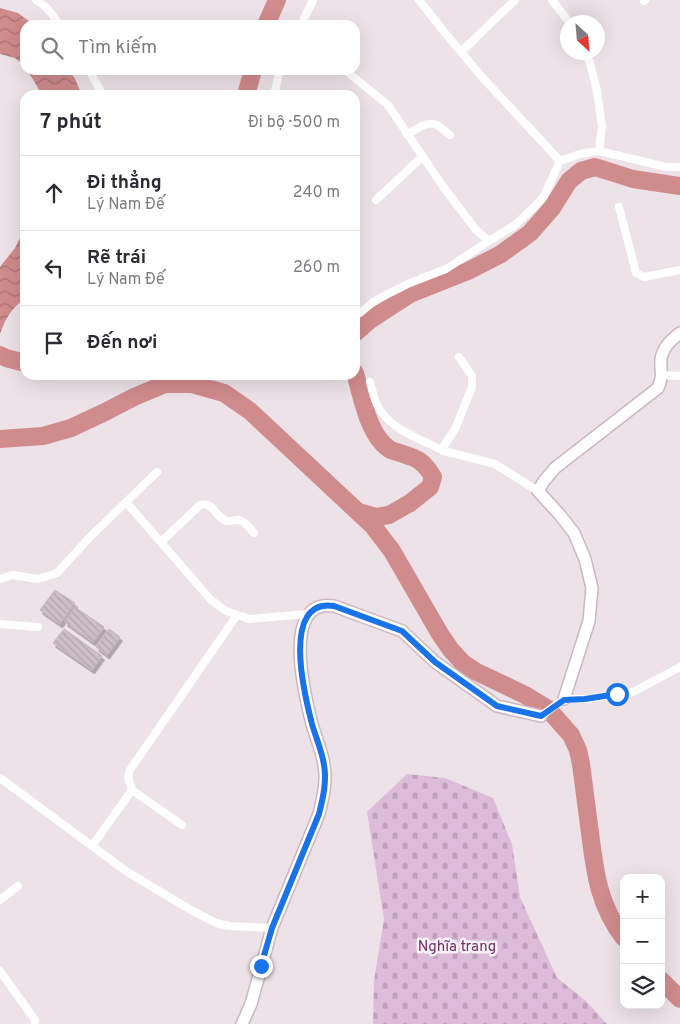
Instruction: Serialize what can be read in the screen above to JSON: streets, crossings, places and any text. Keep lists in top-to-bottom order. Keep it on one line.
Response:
{"parks":["Nghĩa trang"],"north":"bottom right","page":{"search":"Tìm kiếm","heading":["7 phút","Đi bộ · 500 m"],"list":[["Đi thẳng","Lý Nam Đế","240 m"],["Rẽ trái","Lý Nam Đế","260 m"],"Đến nơi"],"map_buttons":["+","−"]}}
